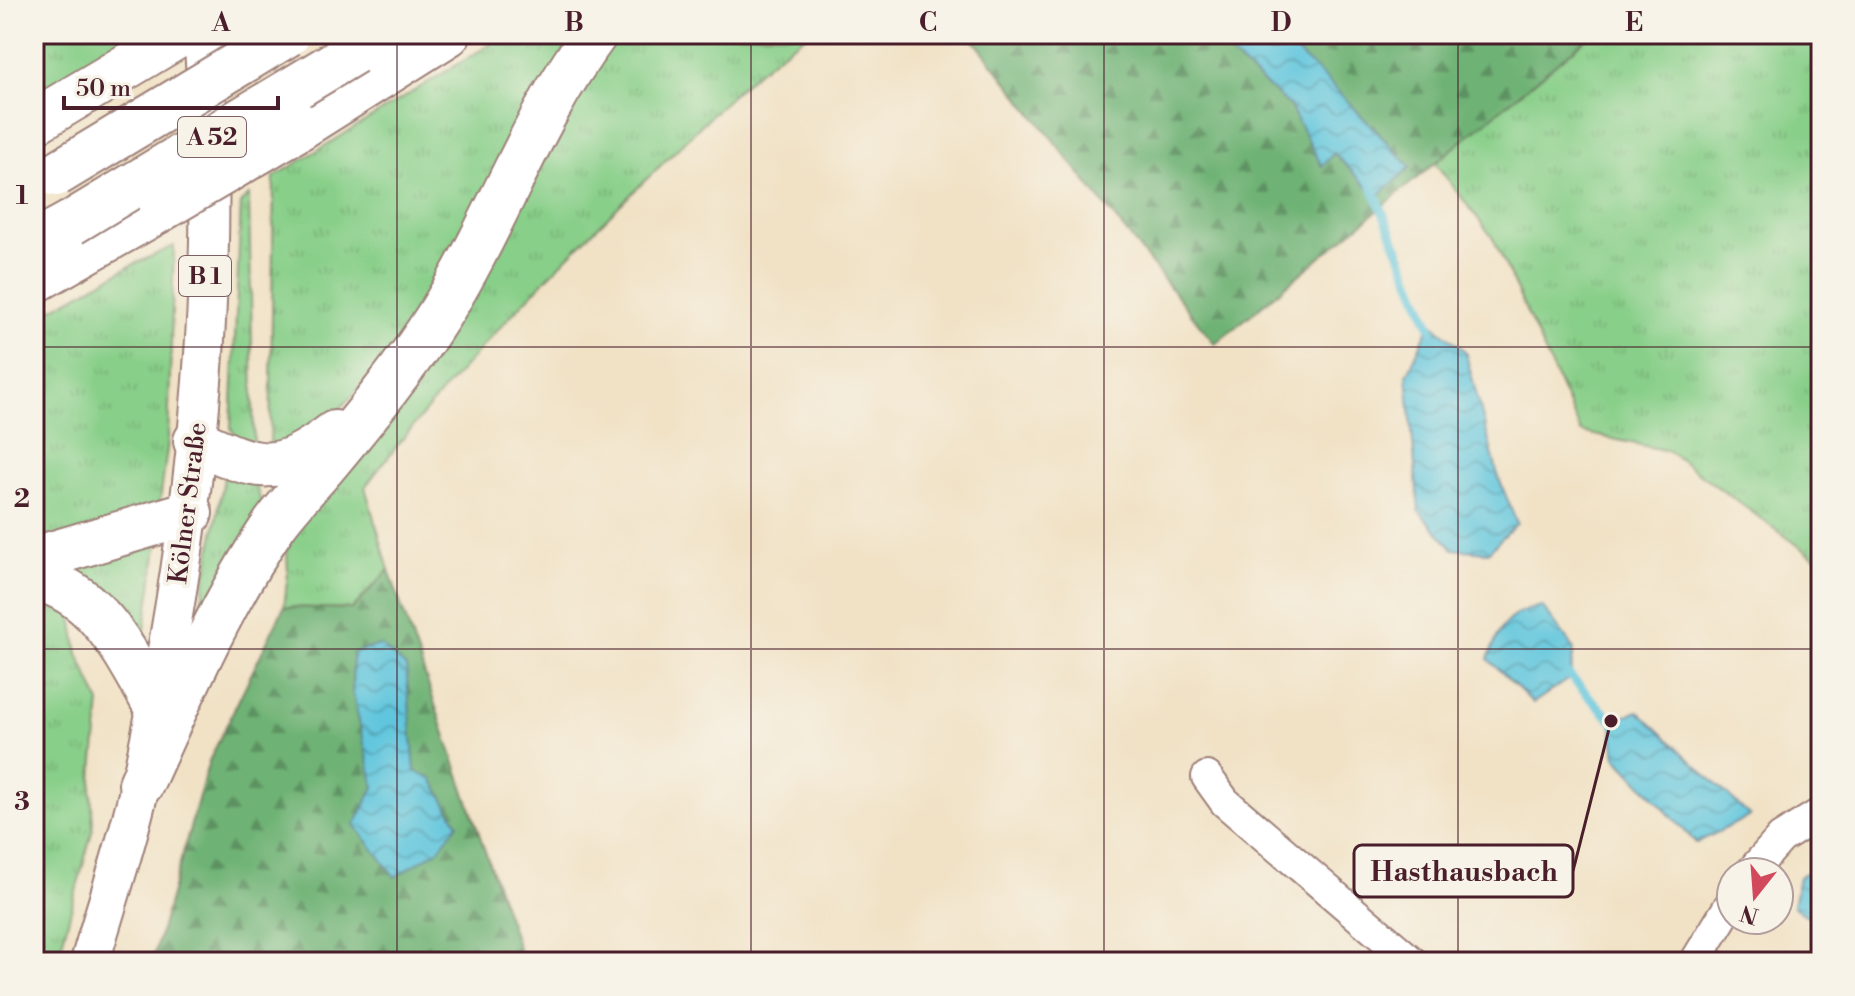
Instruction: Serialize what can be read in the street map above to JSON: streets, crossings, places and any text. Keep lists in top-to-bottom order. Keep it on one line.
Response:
{"streets":{"highway":["A 52"],"main road":["B 1","Kölner Straße"]},"places":["Hasthausbach"],"scale_bar":"50 m","north":"bottom","grid":{"columns":["A","B","C","D","E"],"rows":["1","2","3"]}}
